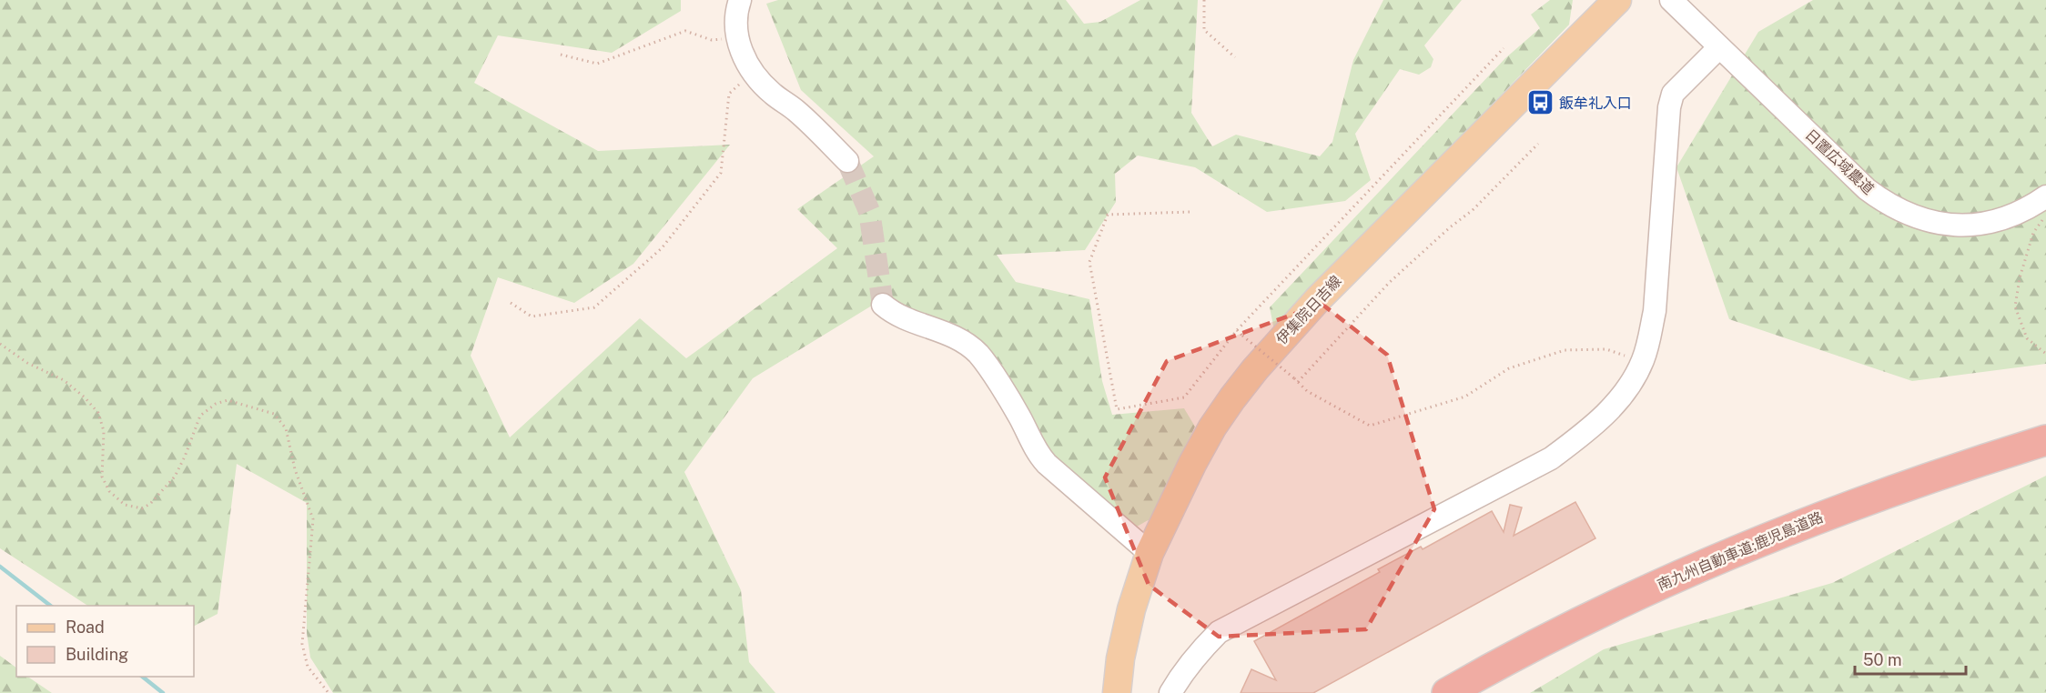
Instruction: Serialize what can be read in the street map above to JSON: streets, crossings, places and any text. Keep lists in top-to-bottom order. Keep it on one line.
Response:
{"streets":{"highway":["南九州自動車道;鹿児島道路"],"main road":["伊集院日吉線"],"street":["日置広域農道"]},"places":{"bus stop":["飯牟礼入口"]},"legend":["Road","Building"],"scale_bar":"50 m"}
